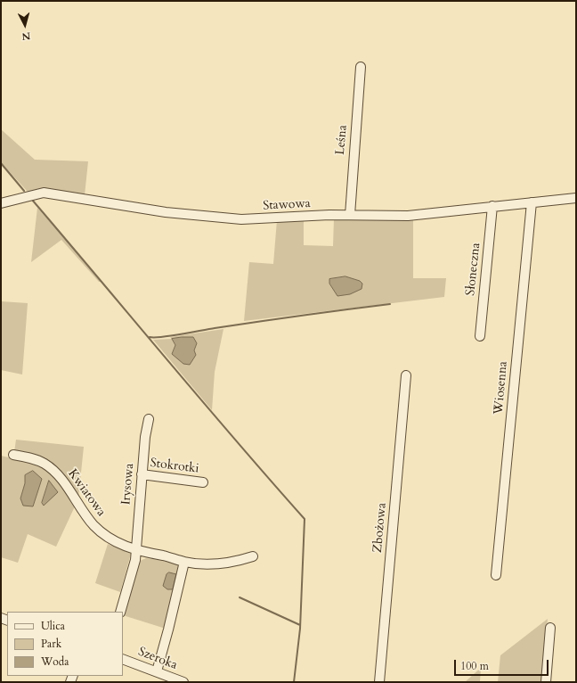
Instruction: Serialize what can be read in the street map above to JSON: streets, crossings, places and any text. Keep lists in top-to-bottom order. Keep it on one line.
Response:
{"streets":{"street":["Leśna","Stawowa","Słoneczna","Wiosenna","Stokrotki","Irysowa","Kwiatowa","Zbożowa","Szeroka"]},"crossings":[["Leśna","Stawowa"],["Stawowa","Słoneczna"],["Stawowa","Wiosenna"],["Stokrotki","Irysowa"],["Irysowa","Kwiatowa"]],"legend":["Ulica","Park","Woda"],"scale_bar":"100 m","north":"bottom"}
